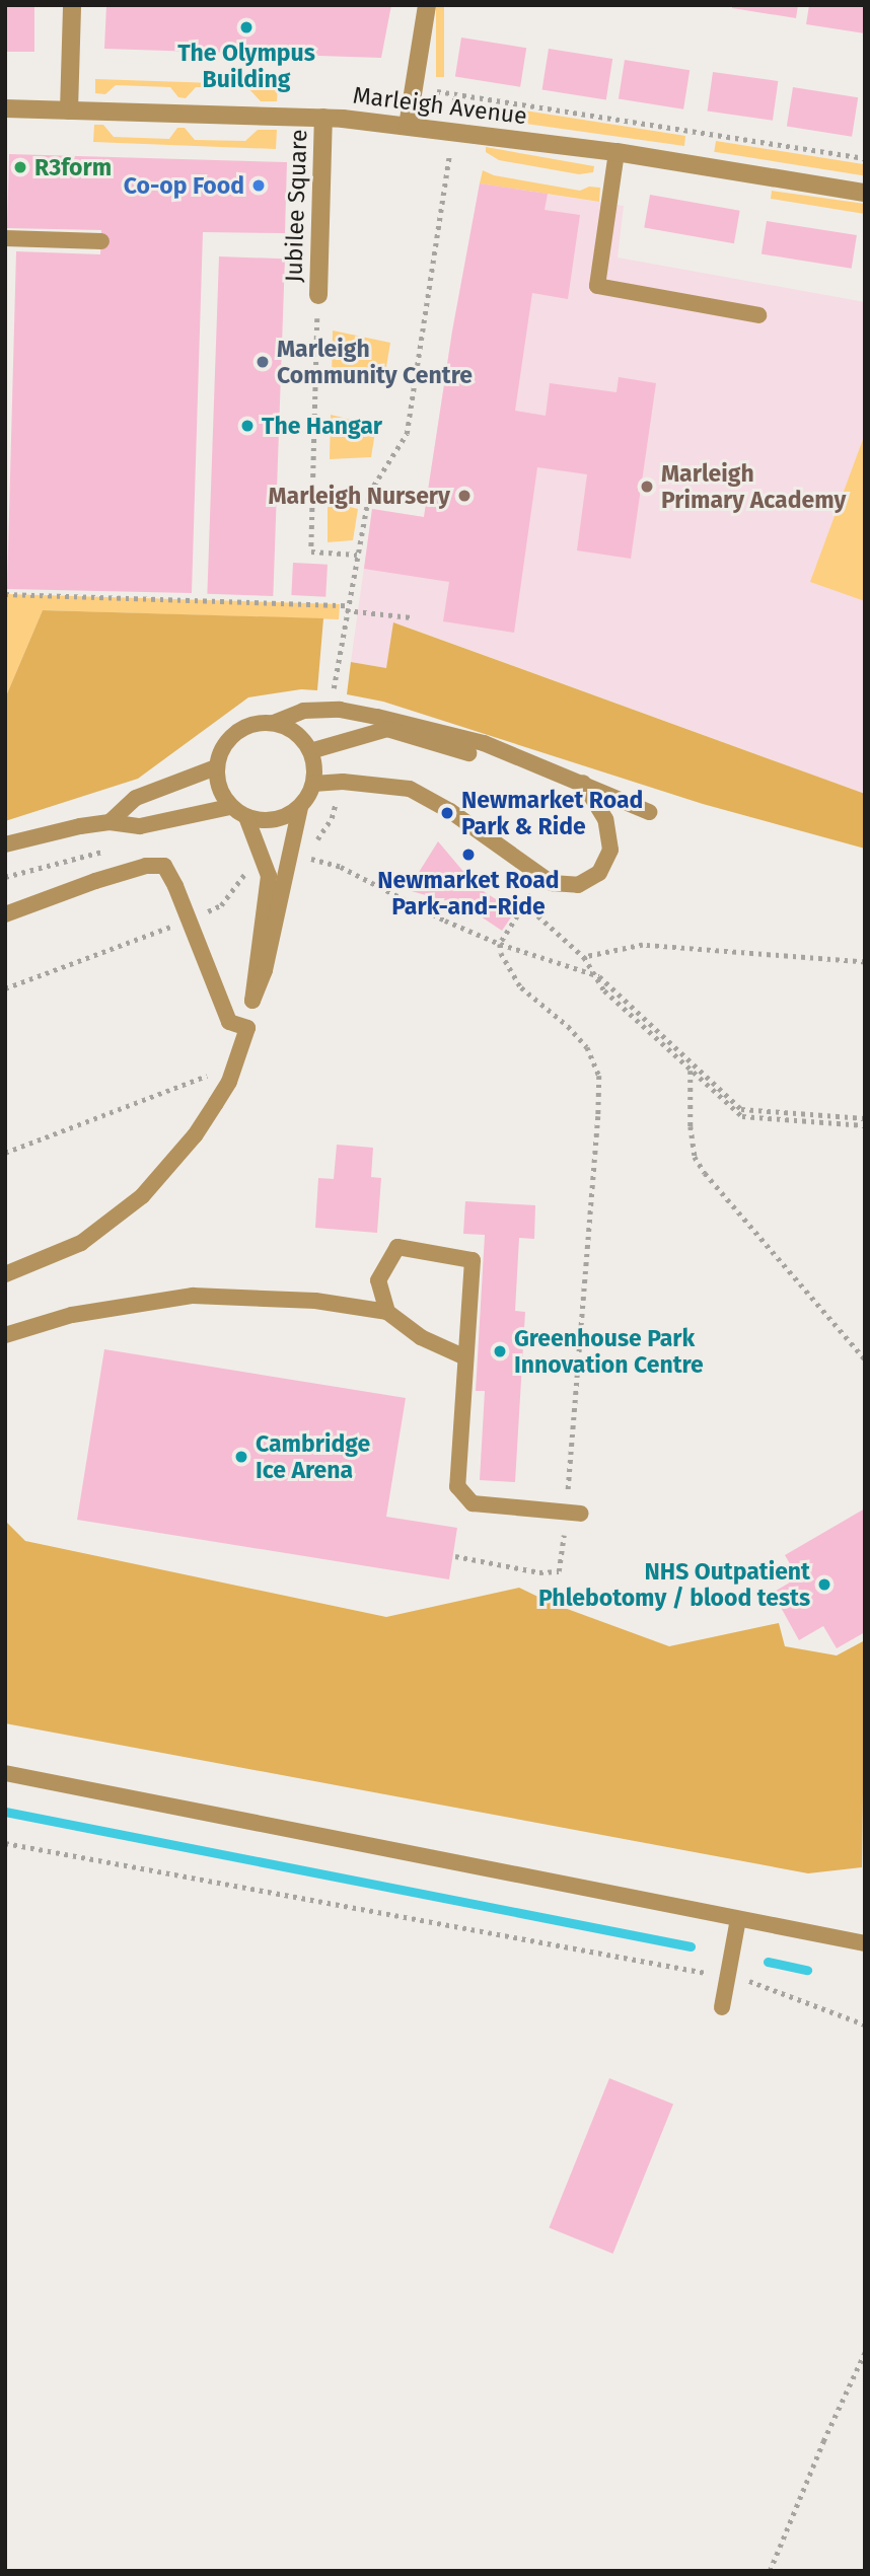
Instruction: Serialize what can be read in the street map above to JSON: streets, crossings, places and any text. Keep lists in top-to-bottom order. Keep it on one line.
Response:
{"streets":{"street":["Marleigh Avenue","Jubilee Square"]},"crossings":[["Marleigh Avenue","Jubilee Square"]],"places":["The Olympus Building","R3form","Co-op Food","Marleigh Community Centre","The Hangar","Marleigh Primary Academy","Marleigh Nursery","Newmarket Road Park & Ride","Newmarket Road Park-and-Ride","Greenhouse Park Innovation Centre","Cambridge Ice Arena","NHS Outpatient Phlebotomy / blood tests"]}
